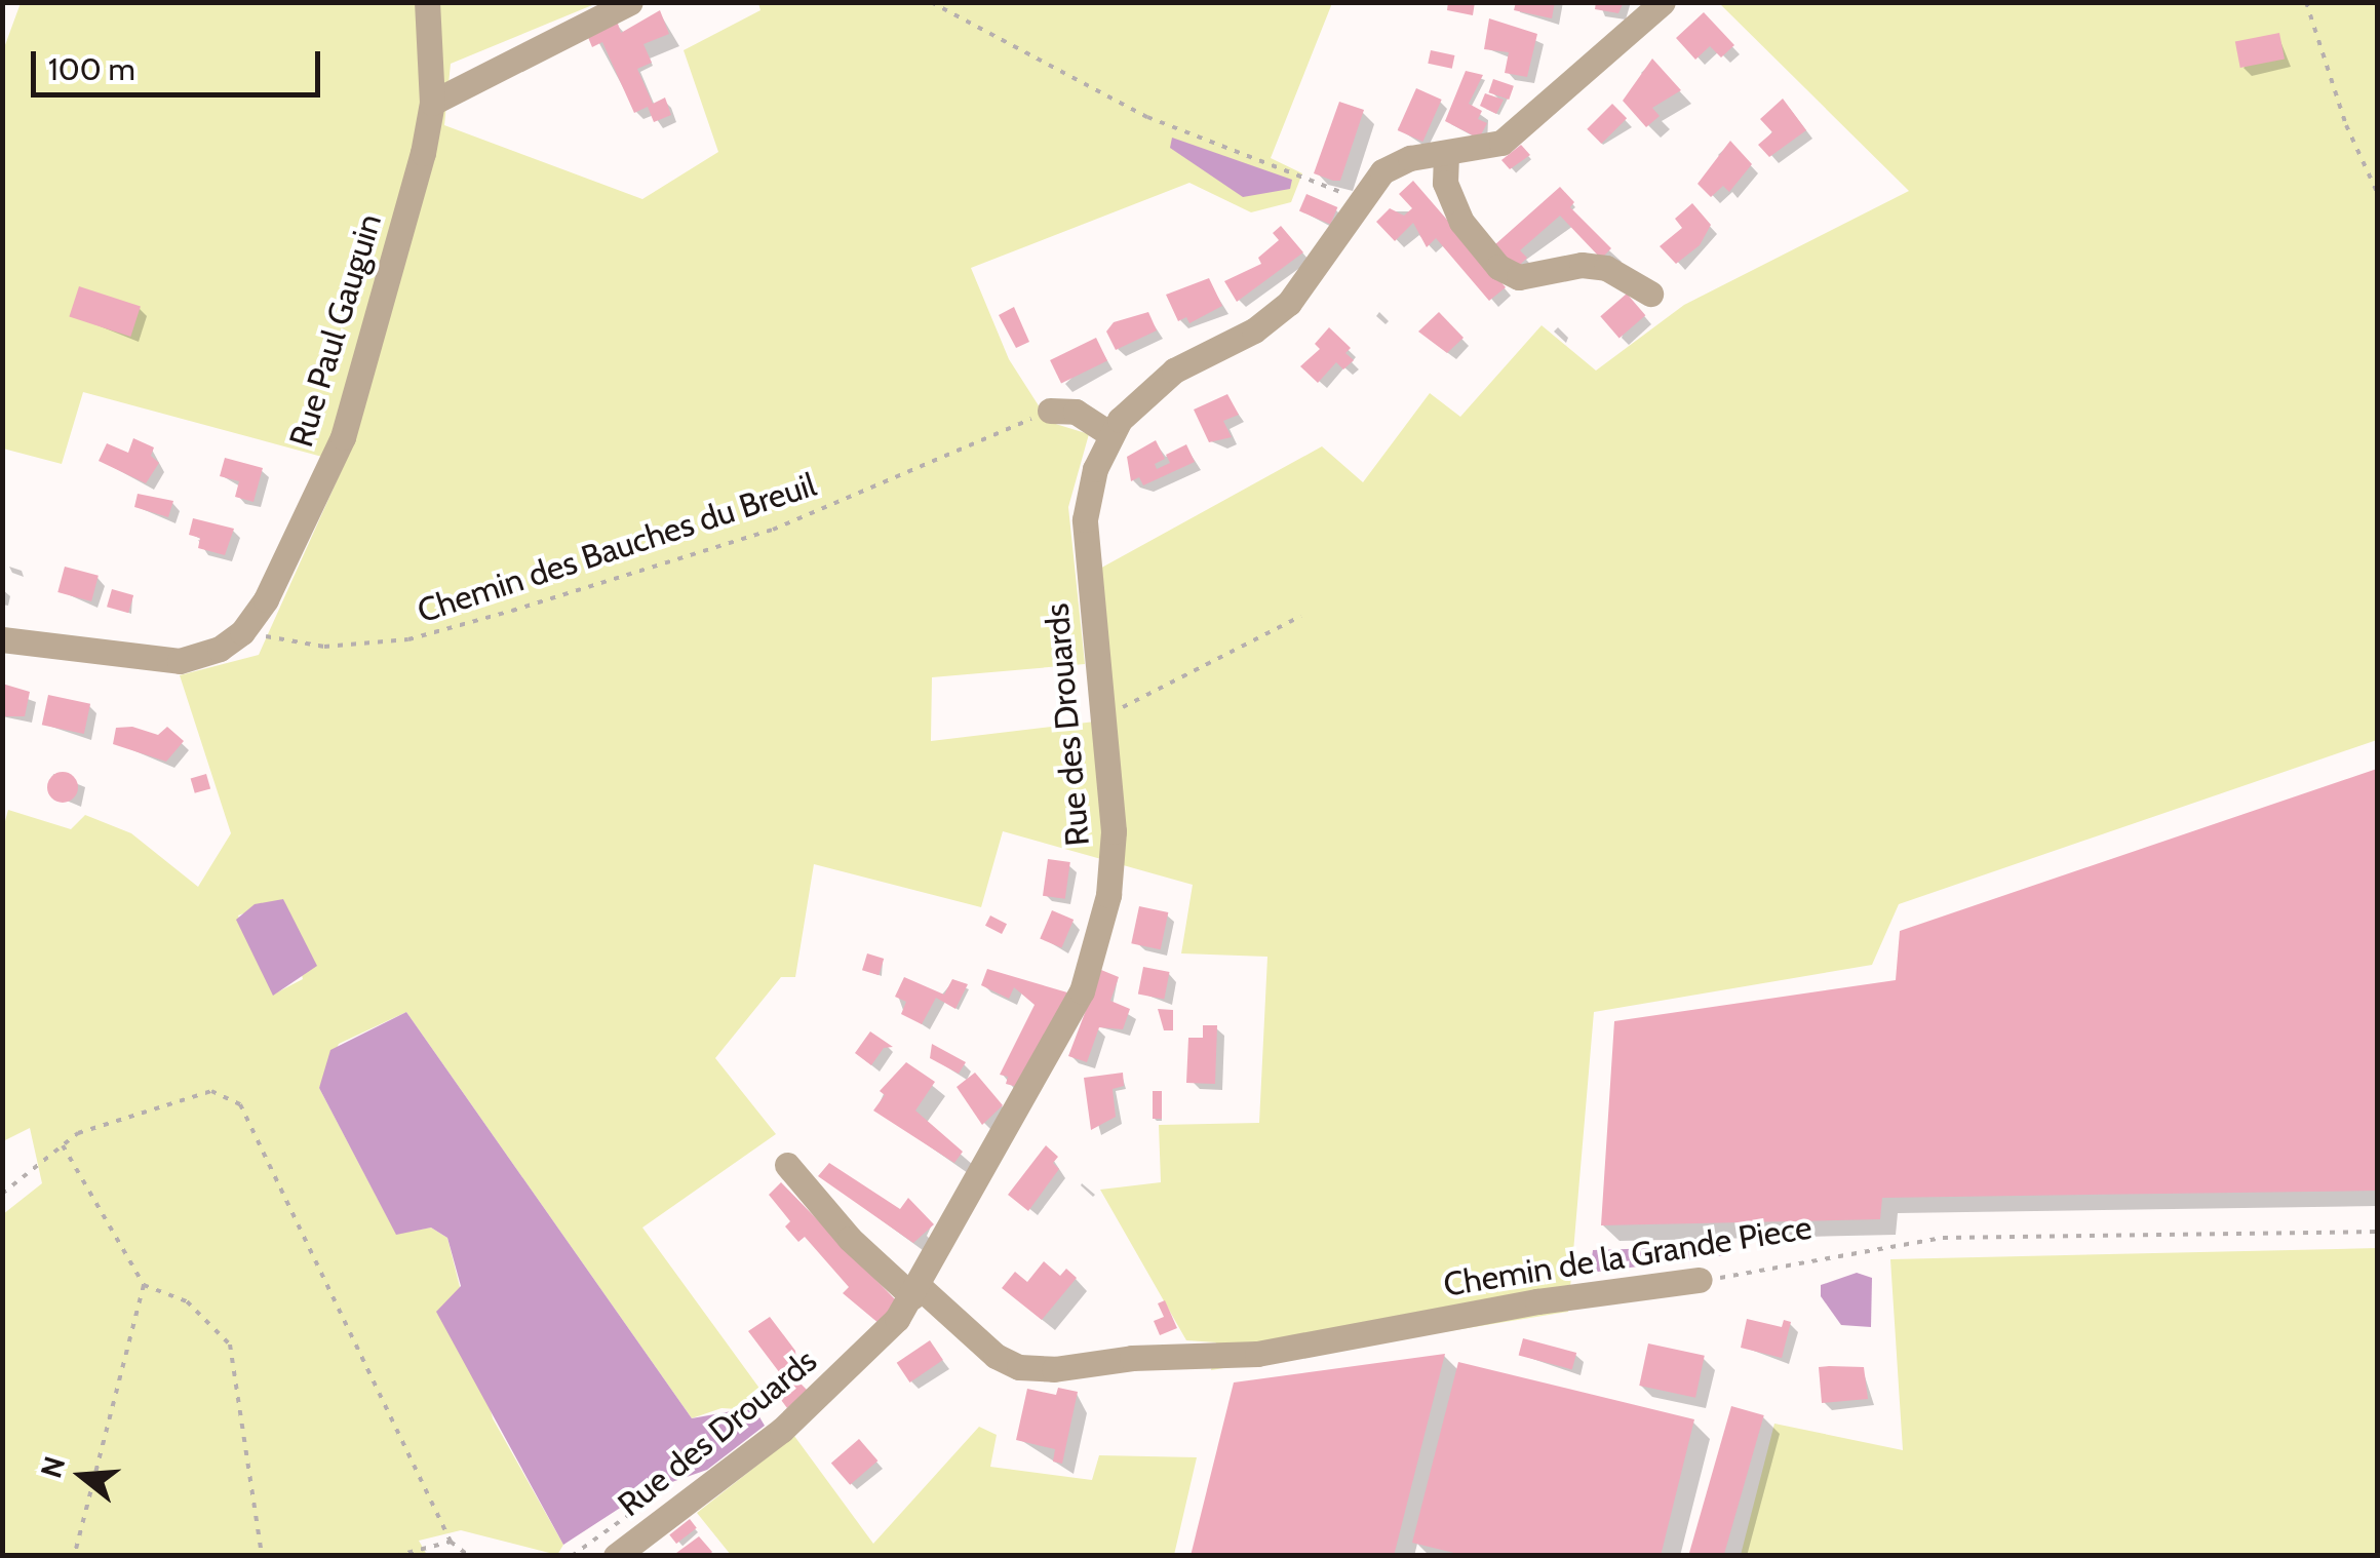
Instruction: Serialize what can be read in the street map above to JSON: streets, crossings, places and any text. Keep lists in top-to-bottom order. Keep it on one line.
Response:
{"streets":{"street":["Rue Paul Gauguin","Rue des Drouards","Chemin de la Grande Piece"],"path":["Chemin des Bauches du Breuil"]},"crossings":[["Rue Paul Gauguin","Chemin des Bauches du Breuil"],["Rue des Drouards","Chemin de la Grande Piece"]],"scale_bar":"100 m","north":"left"}
